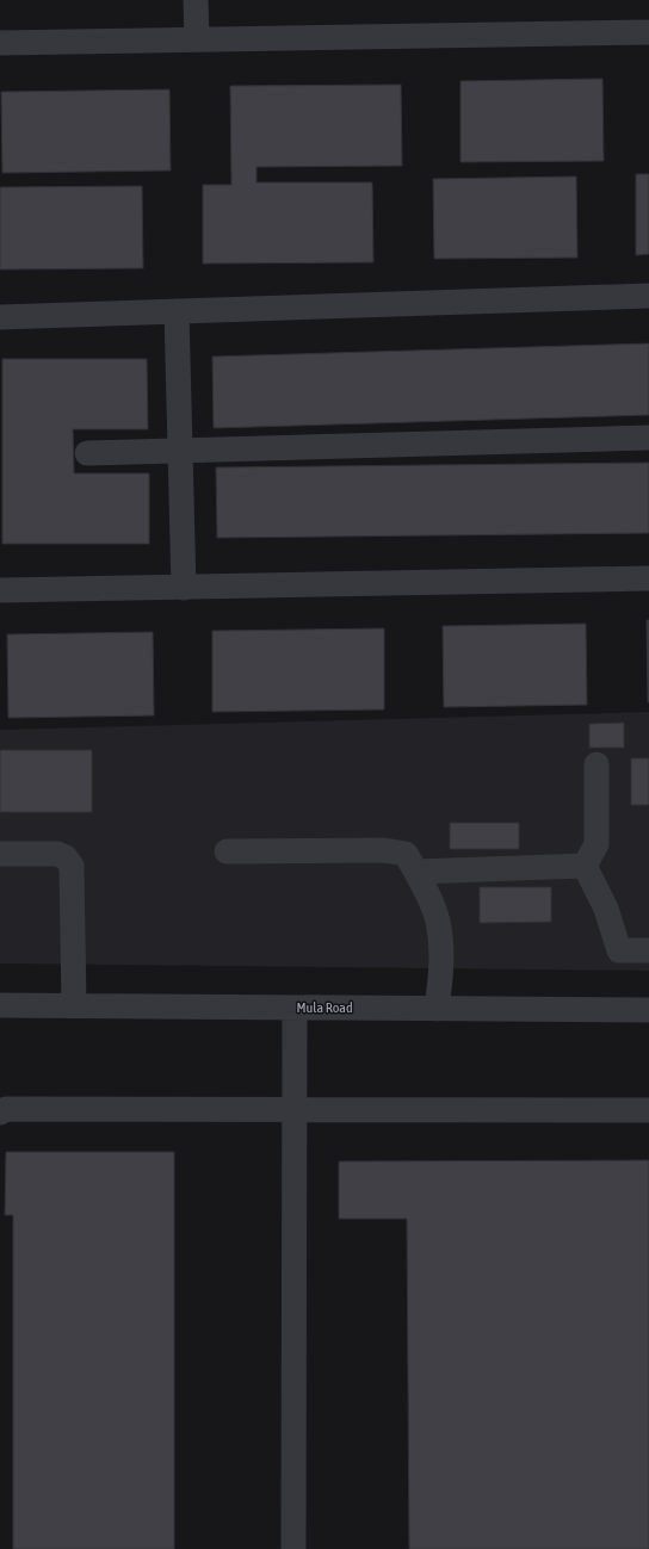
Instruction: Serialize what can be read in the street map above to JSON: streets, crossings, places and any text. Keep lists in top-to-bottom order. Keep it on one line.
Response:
{"streets":{"street":["Mula Road"]}}
